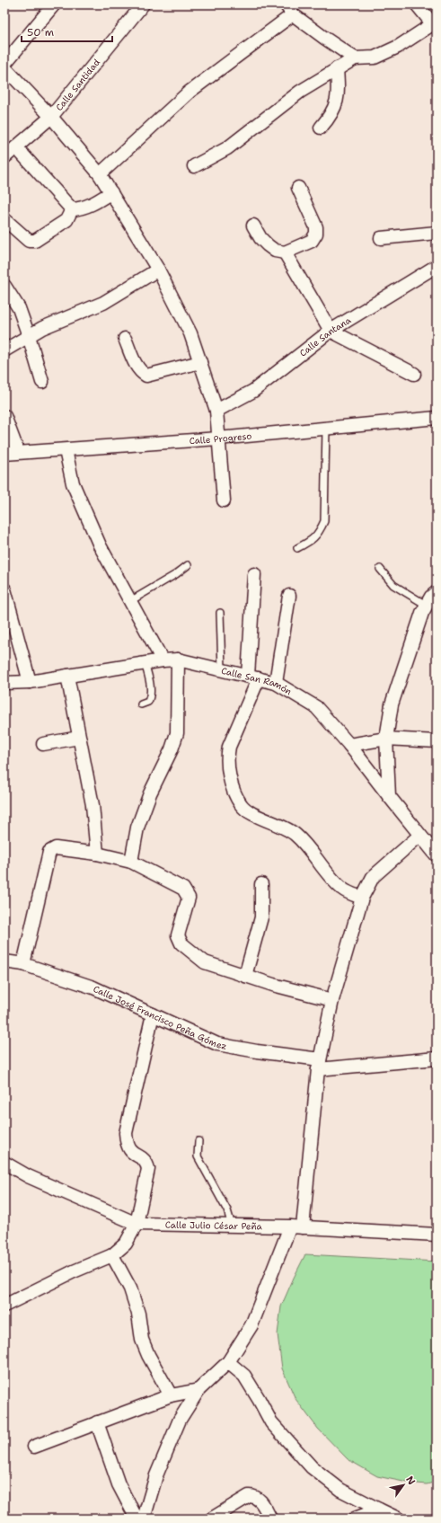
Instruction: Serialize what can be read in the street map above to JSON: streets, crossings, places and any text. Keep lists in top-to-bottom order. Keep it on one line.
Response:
{"streets":{"street":["Calle Santidad","Calle Santana","Calle Progreso","Calle San Ramón","Calle José Francisco Peña Gómez","Calle Julio César Peña"]},"scale_bar":"50 m","north":"top right"}
